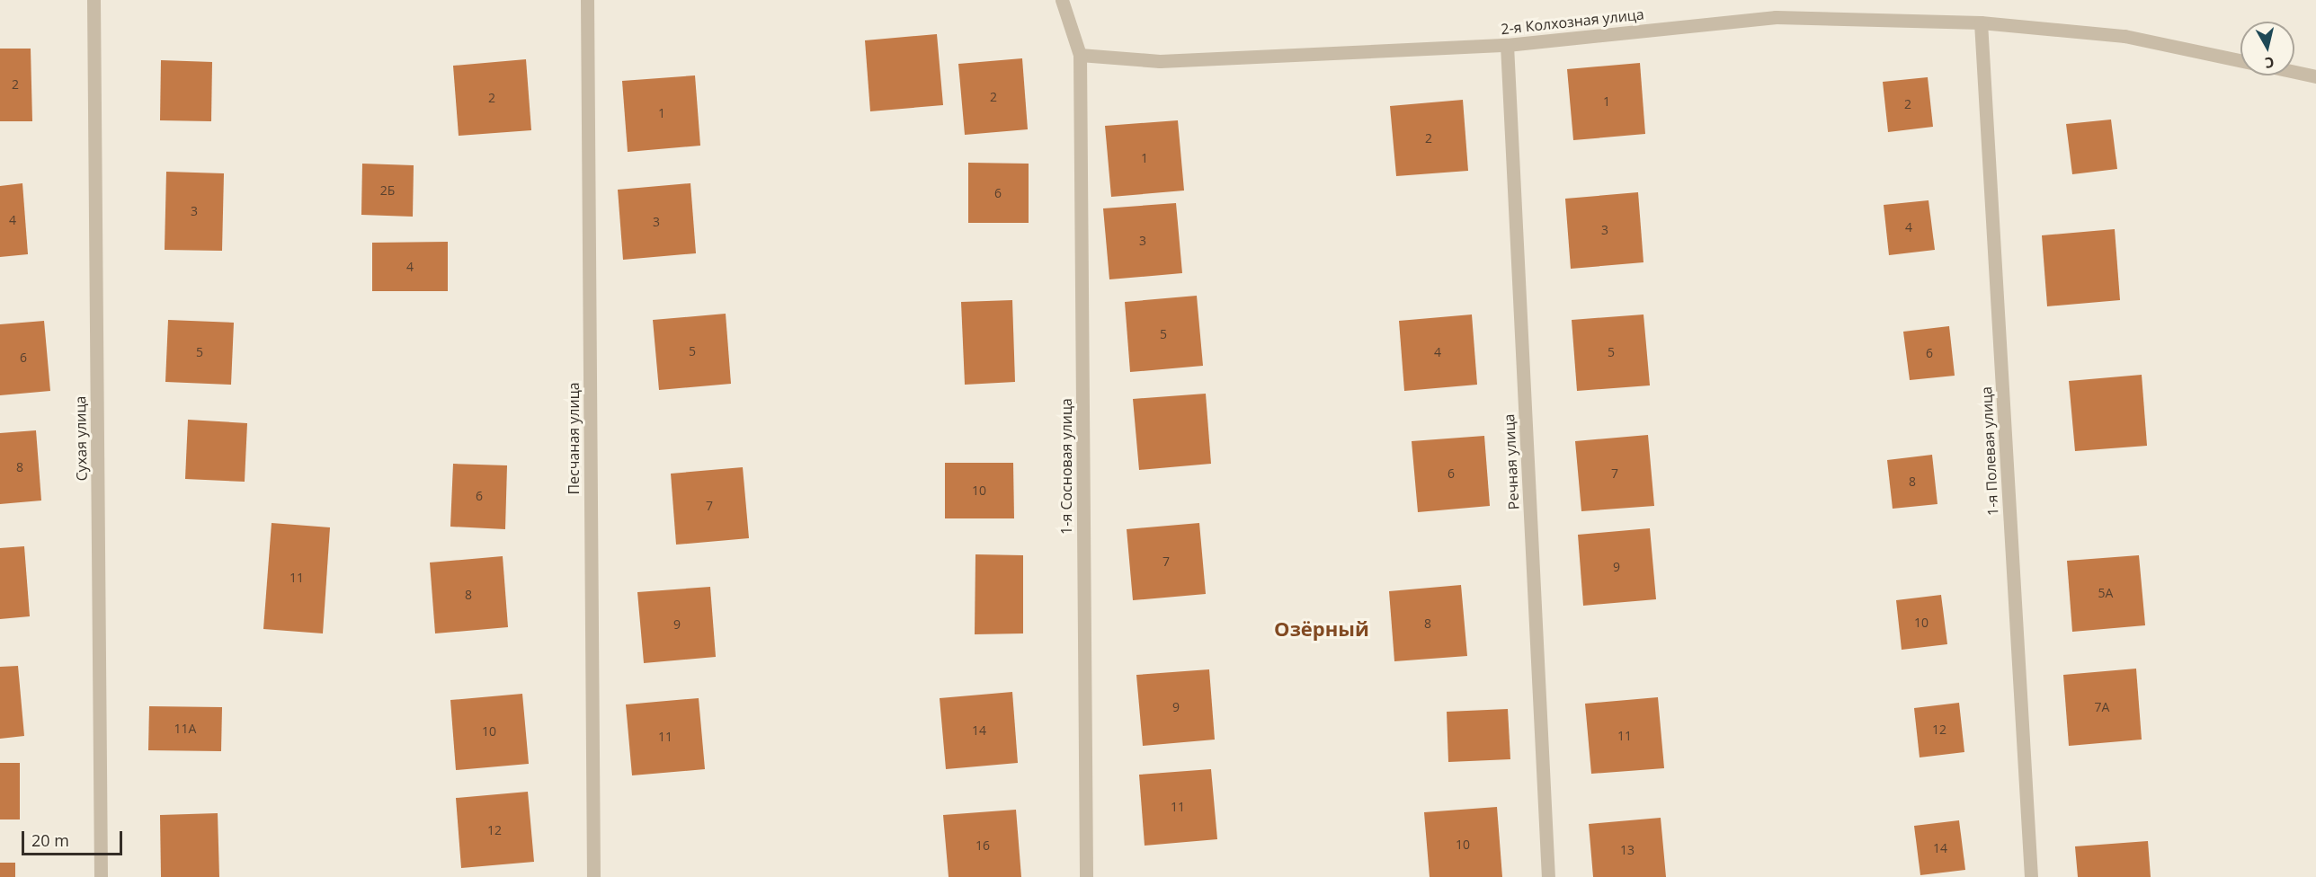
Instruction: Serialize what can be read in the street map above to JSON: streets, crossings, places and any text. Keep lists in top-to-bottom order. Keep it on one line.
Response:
{"streets":{"street":["2-я Колхозная улица","Сухая улица","Песчаная улица","1-я Полевая улица","Речная улица","1-я Сосновая улица"]},"crossings":[["2-я Колхозная улица","1-я Полевая улица"],["2-я Колхозная улица","Речная улица"],["2-я Колхозная улица","1-я Сосновая улица"]],"districts":["Озёрный"],"house_numbers":["2","2","2","1","2","1","2","1","2Б","6","3","4","3","4","3","3","4","5","5","5","4","5","6","6","8","6","7","8","10","6","7","7","9","11","5А","8","10","8","9","9","7А","11А","12","14","10","11","11","11","12","10","16","14","13"],"scale_bar":"20 m","north":"bottom"}
